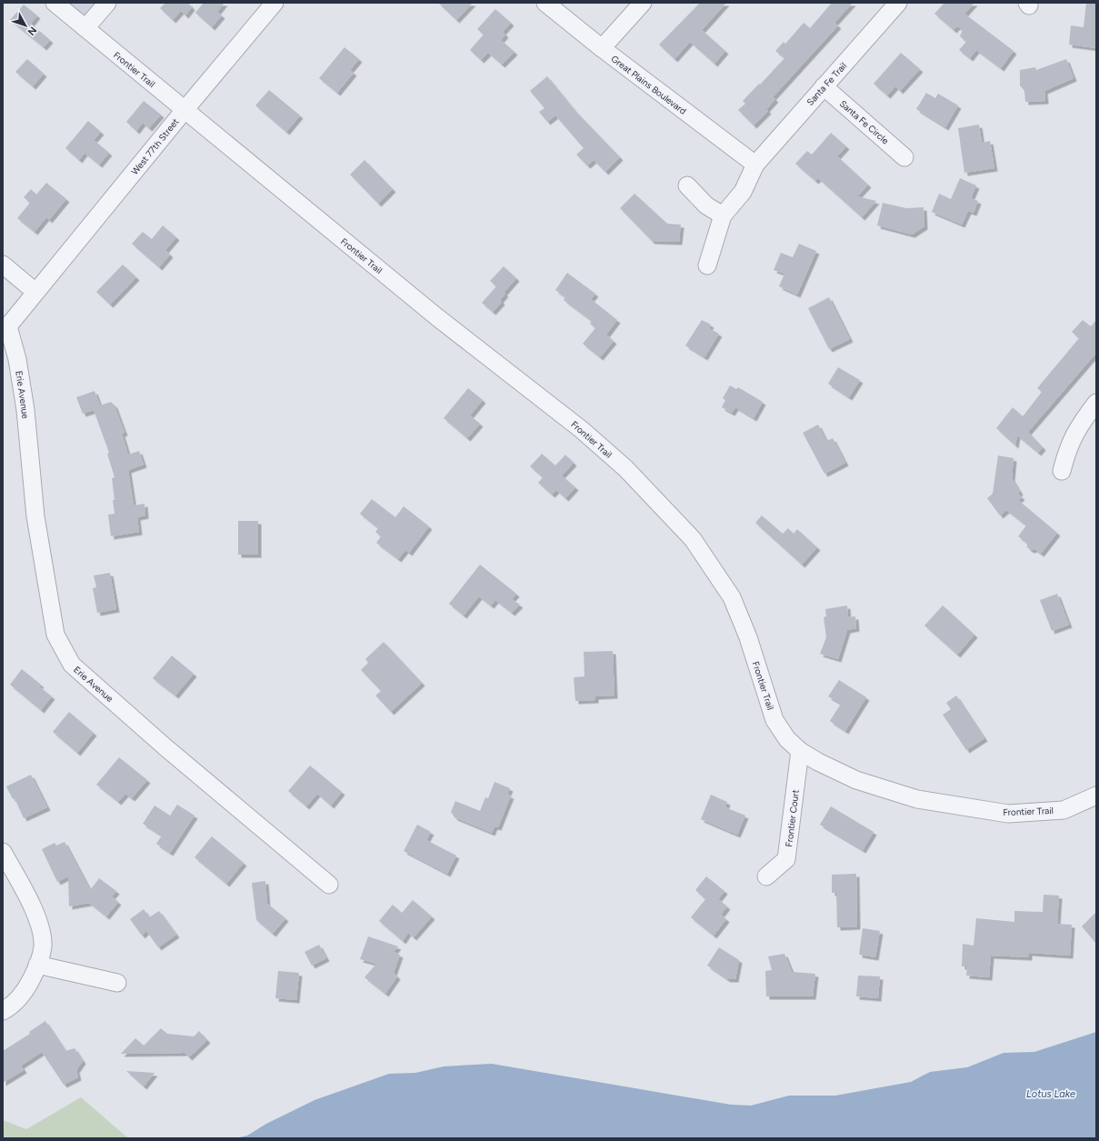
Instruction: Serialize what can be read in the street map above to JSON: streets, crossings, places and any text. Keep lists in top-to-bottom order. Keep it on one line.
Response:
{"streets":{"street":["Frontier Trail","Santa Fe Trail","Great Plains Boulevard","Santa Fe Circle","West 77th Street","Erie Avenue","Frontier Court"]},"crossings":[["Frontier Trail","West 77th Street"],["Frontier Trail","Frontier Court"],["Santa Fe Trail","Great Plains Boulevard"],["Santa Fe Trail","Santa Fe Circle"],["West 77th Street","Erie Avenue"]],"water":["Lotus Lake"],"north":"bottom right"}
